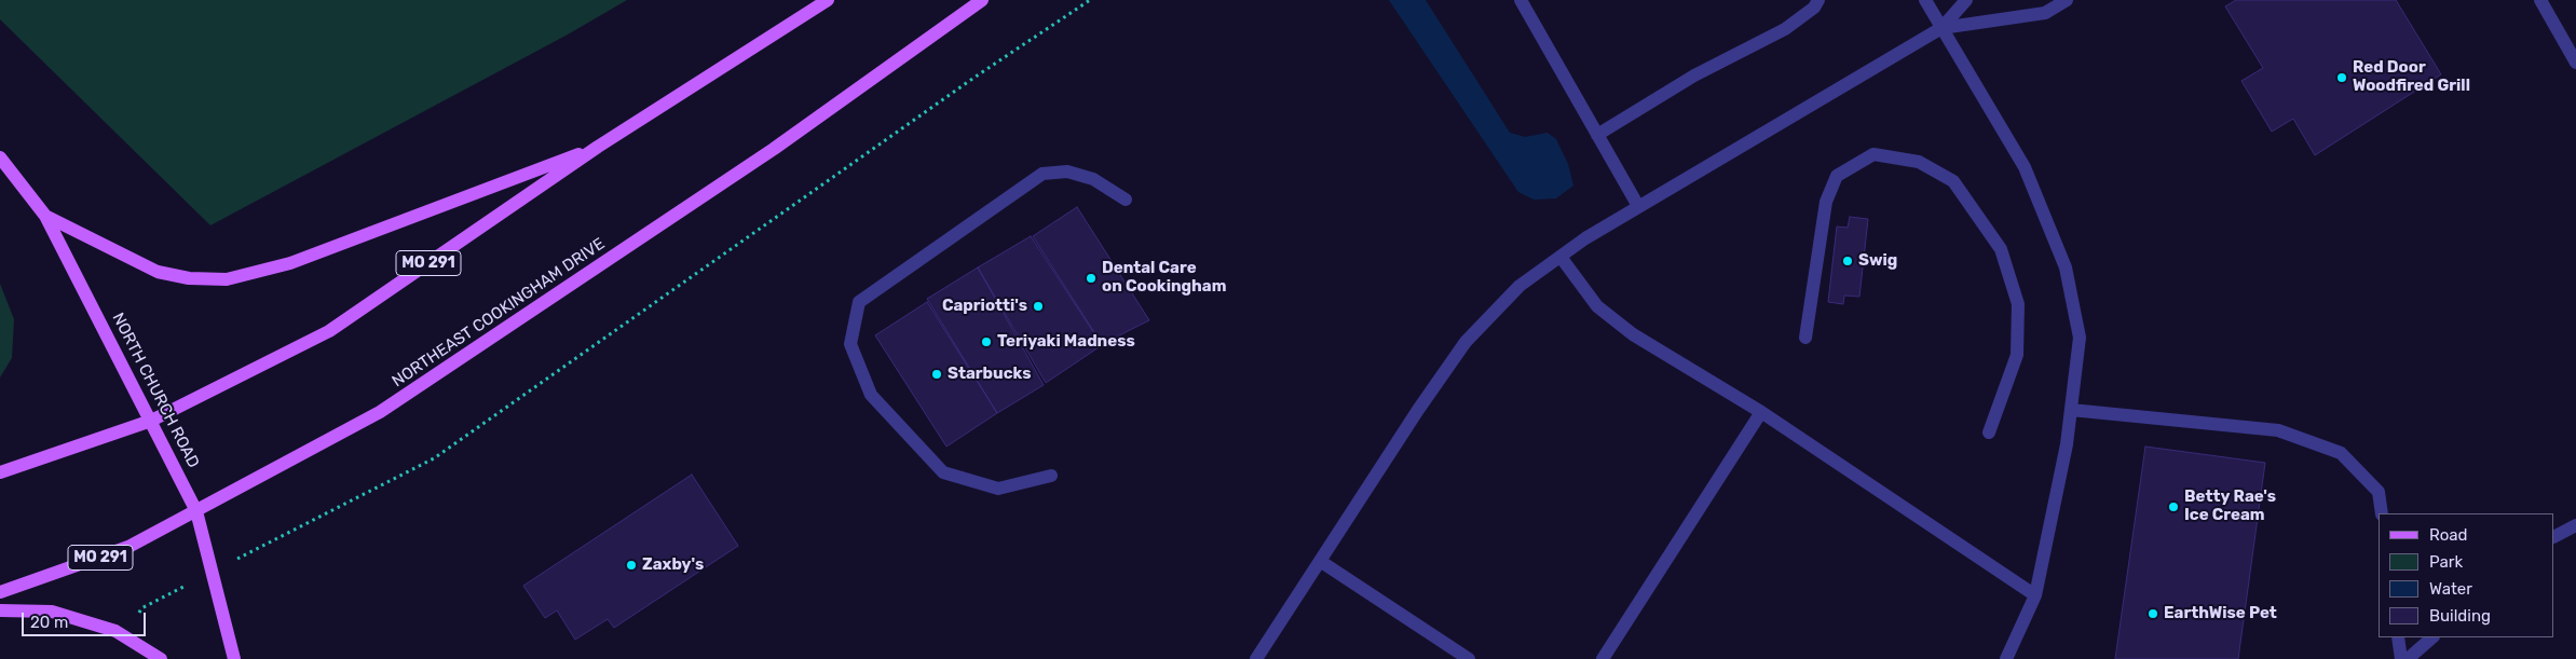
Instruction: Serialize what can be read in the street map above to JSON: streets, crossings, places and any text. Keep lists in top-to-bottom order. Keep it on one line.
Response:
{"streets":{"main road":["MO 291","NORTHEAST COOKINGHAM DRIVE","NORTH CHURCH ROAD"]},"crossings":[["MO 291","NORTH CHURCH ROAD"],["NORTHEAST COOKINGHAM DRIVE","NORTH CHURCH ROAD"]],"places":["Red Door Woodfired Grill","Swig","Dental Care on Cookingham","Capriotti's","Teriyaki Madness","Starbucks","Betty Rae's Ice Cream","Zaxby's","EarthWise Pet"],"legend":["Road","Park","Water","Building"],"scale_bar":"20 m"}
